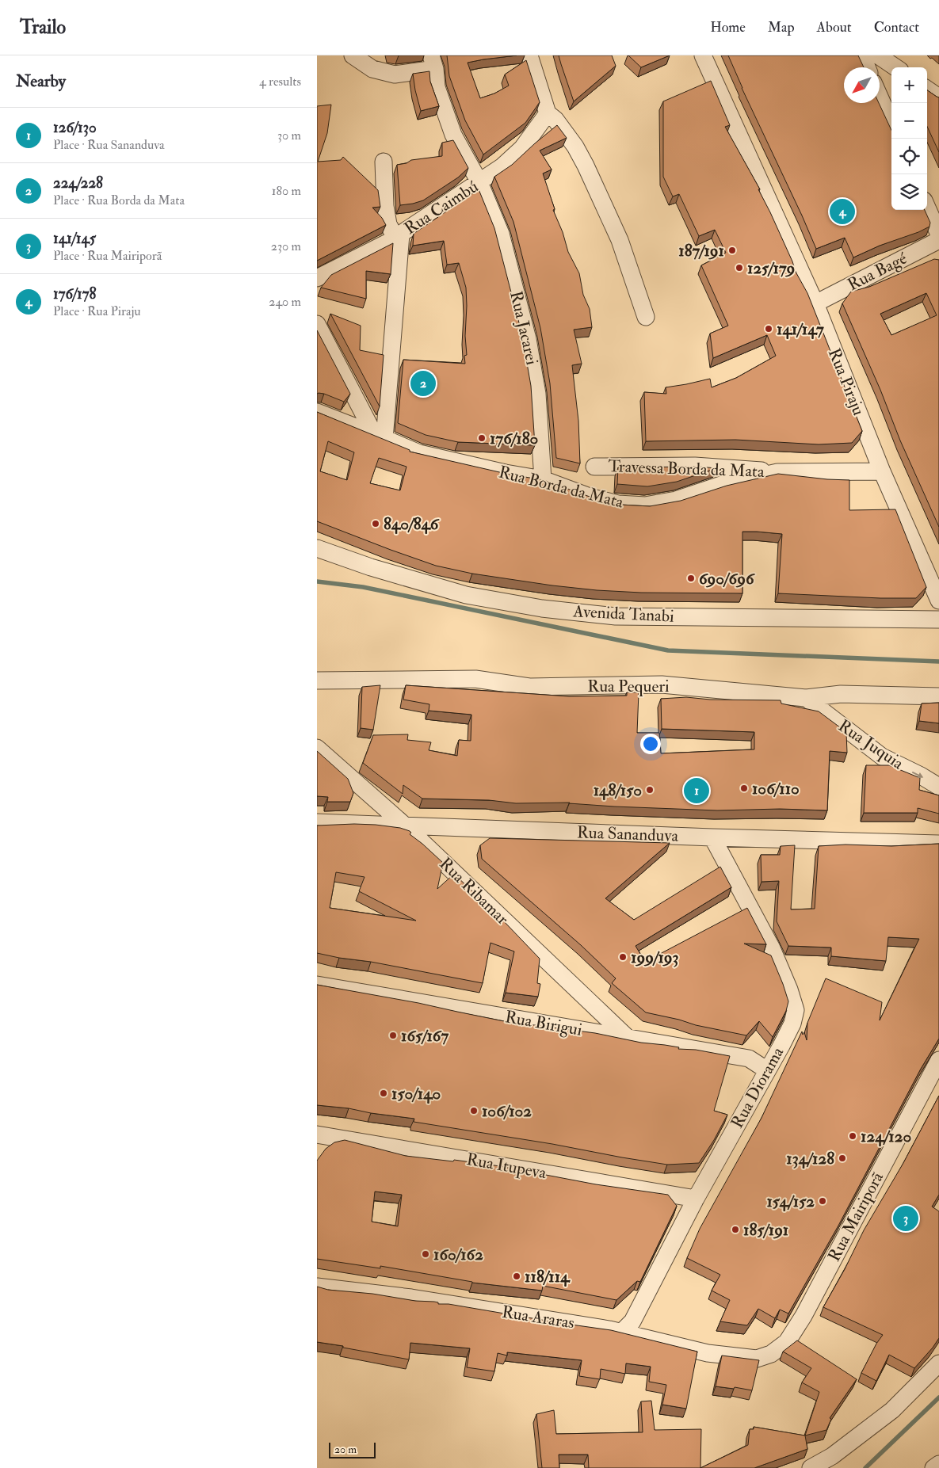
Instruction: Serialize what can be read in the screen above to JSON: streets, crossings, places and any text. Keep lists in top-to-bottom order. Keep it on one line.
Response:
{"streets":{"street":["Rua Caimbú","Rua Bagé","Rua Jacarei","Rua Piraju","Travessa Borda da Mata","Rua Borda da Mata","Avenida Tanabi","Rua Pequeri","Rua Juquia","Rua Sananduva","Rua Ribamar","Rua Birigui","Rua Diorama","Rua Itupeva","Rua Mairiporã","Rua Araras"]},"crossings":[["Rua Caimbú","Rua Jacarei"],["Rua Bagé","Rua Piraju"],["Rua Jacarei","Rua Borda da Mata"],["Rua Piraju","Rua Borda da Mata"],["Travessa Borda da Mata","Rua Borda da Mata"],["Rua Pequeri","Rua Juquia"],["Rua Sananduva","Rua Ribamar"],["Rua Sananduva","Rua Diorama"],["Rua Ribamar","Rua Birigui"],["Rua Birigui","Rua Diorama"],["Rua Diorama","Rua Itupeva"],["Rua Diorama","Rua Araras"],["Rua Mairiporã","Rua Araras"]],"one_way":["Rua Juquia"],"places":["187/191","125/179","141/147","176/180","840/846","690/696","106/110","148/150","199/193","165/167","150/140","106/102","124/120","134/128","154/152","185/191","160/162","118/114"],"scale_bar":"20 m","north":"bottom left","page":{"header":"Trailo","nav":["Home","Map","About","Contact"],"heading":["Nearby","4 results"],"map_buttons":["+","−"],"list":[{"mark":"1","name":"126/130","note":"Place · Rua Sananduva","value":"30 m"},{"mark":"2","name":"224/228","note":"Place · Rua Borda da Mata","value":"180 m"},{"mark":"3","name":"141/145","note":"Place · Rua Mairiporã","value":"230 m"},{"mark":"4","name":"176/178","note":"Place · Rua Piraju","value":"240 m"}],"pins":["4","2","1","3"],"scale":"20 m"}}
